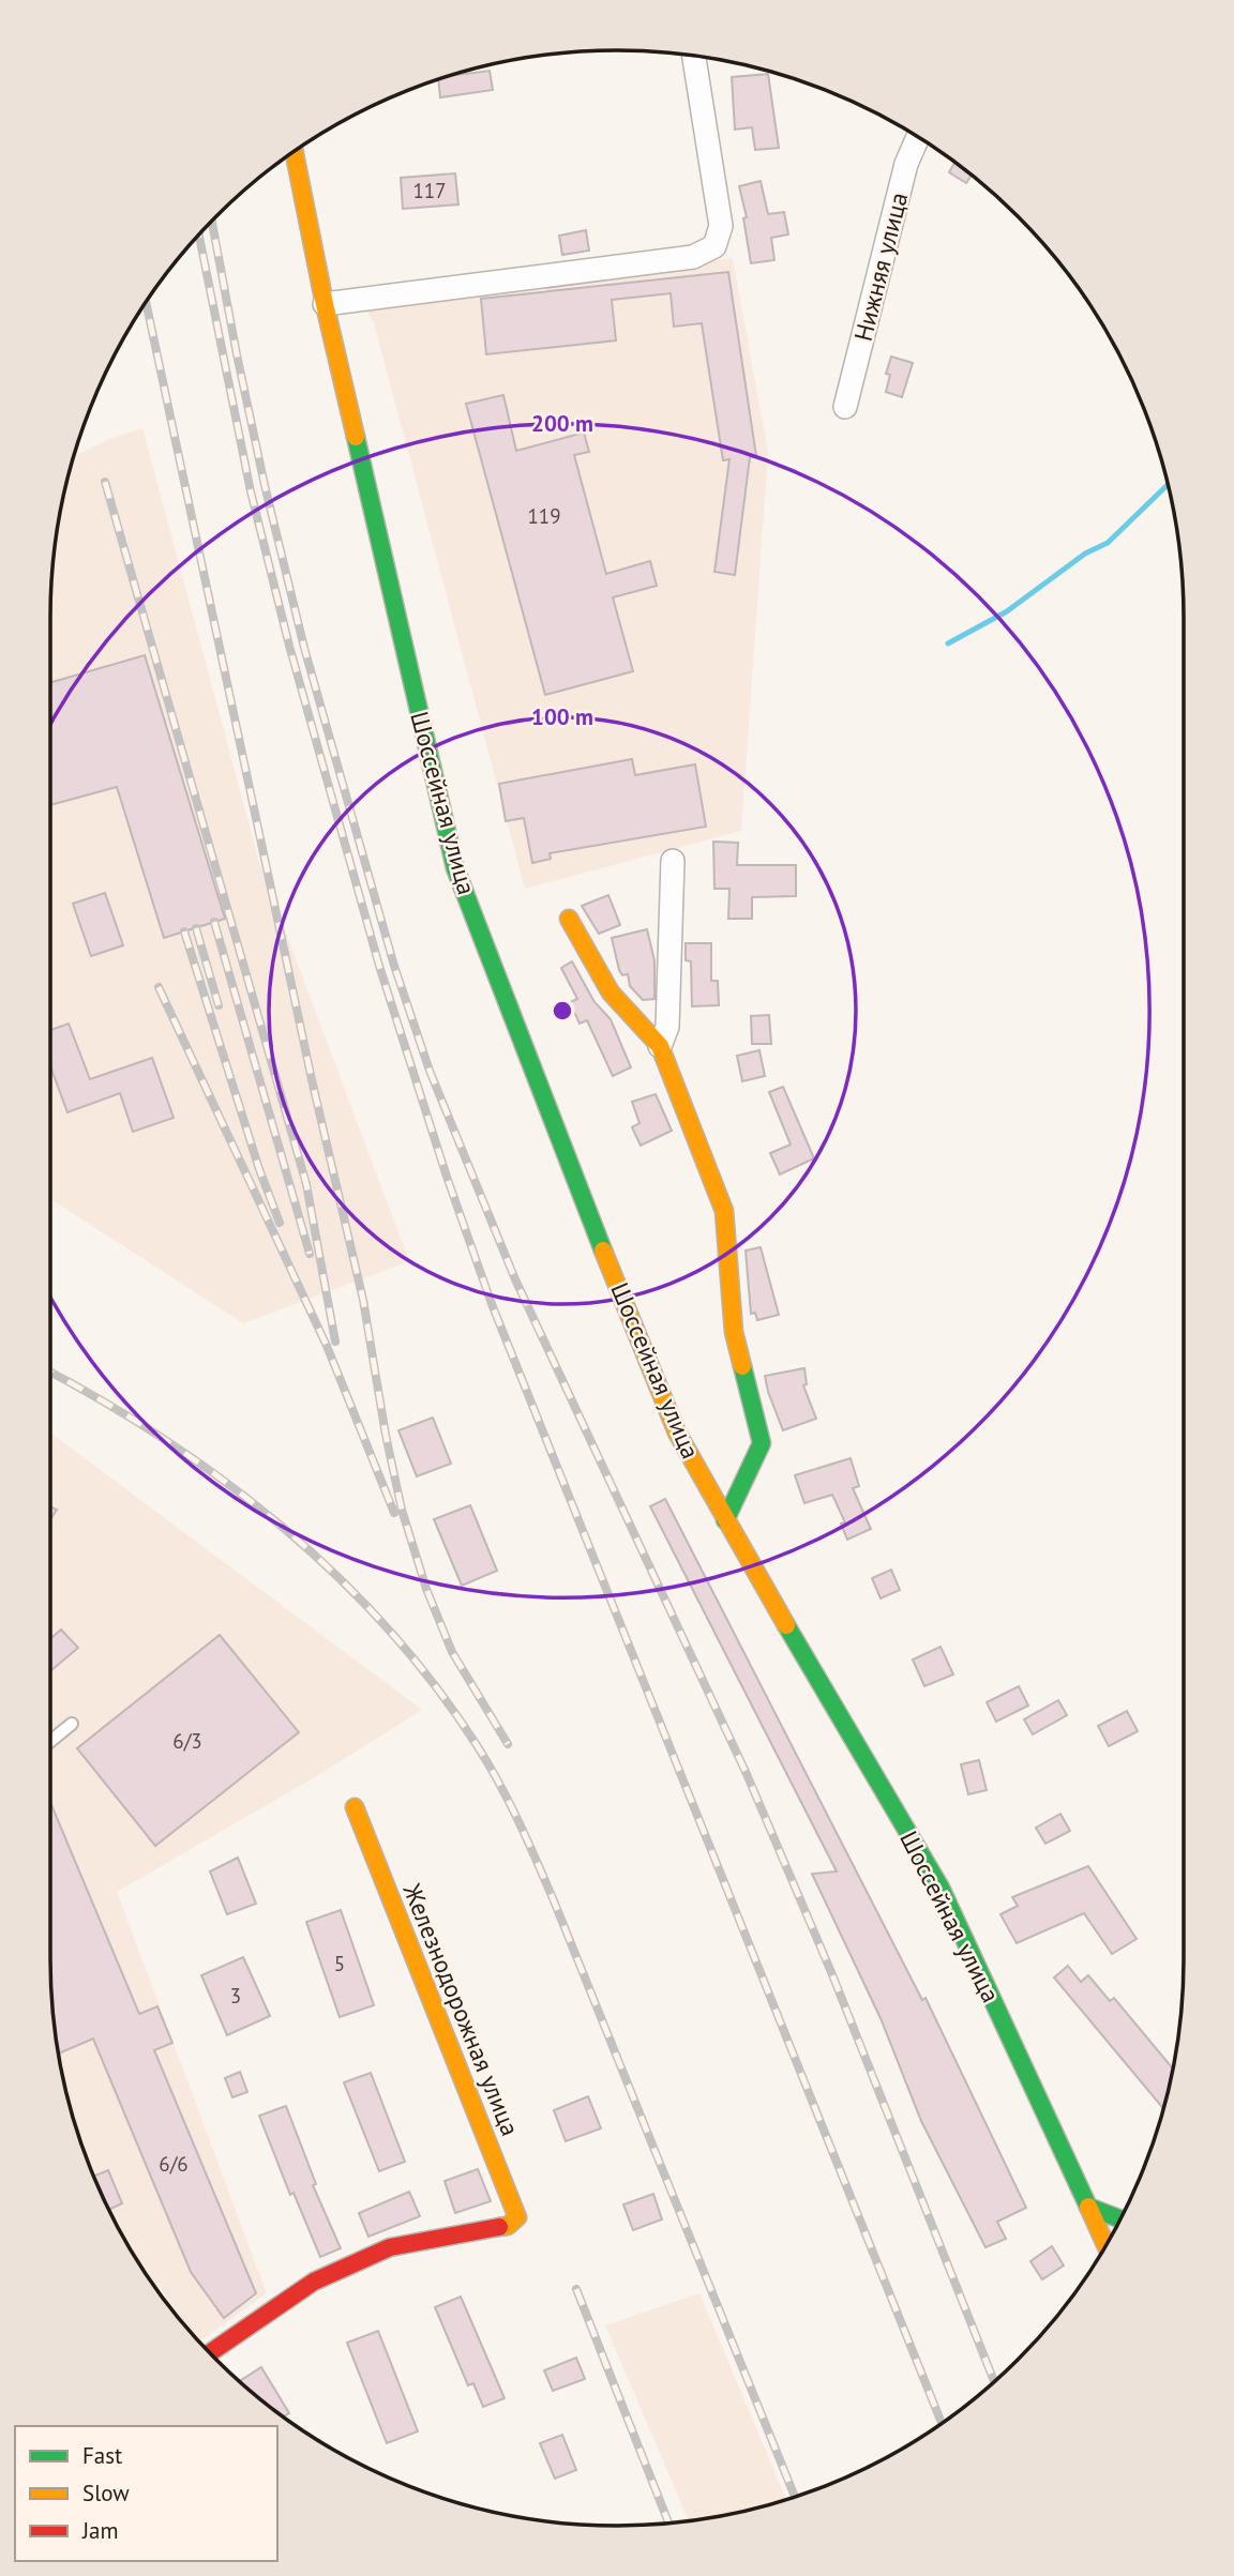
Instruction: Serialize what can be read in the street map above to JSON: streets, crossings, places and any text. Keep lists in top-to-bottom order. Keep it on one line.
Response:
{"streets":{"main road":["Шоссейная улица","Железнодорожная улица"],"street":["Нижняя улица"]},"house_numbers":["117","119","6/3","5","3","6/6"],"legend":["Fast","Slow","Jam"],"rings":["200 m","100 m"]}
